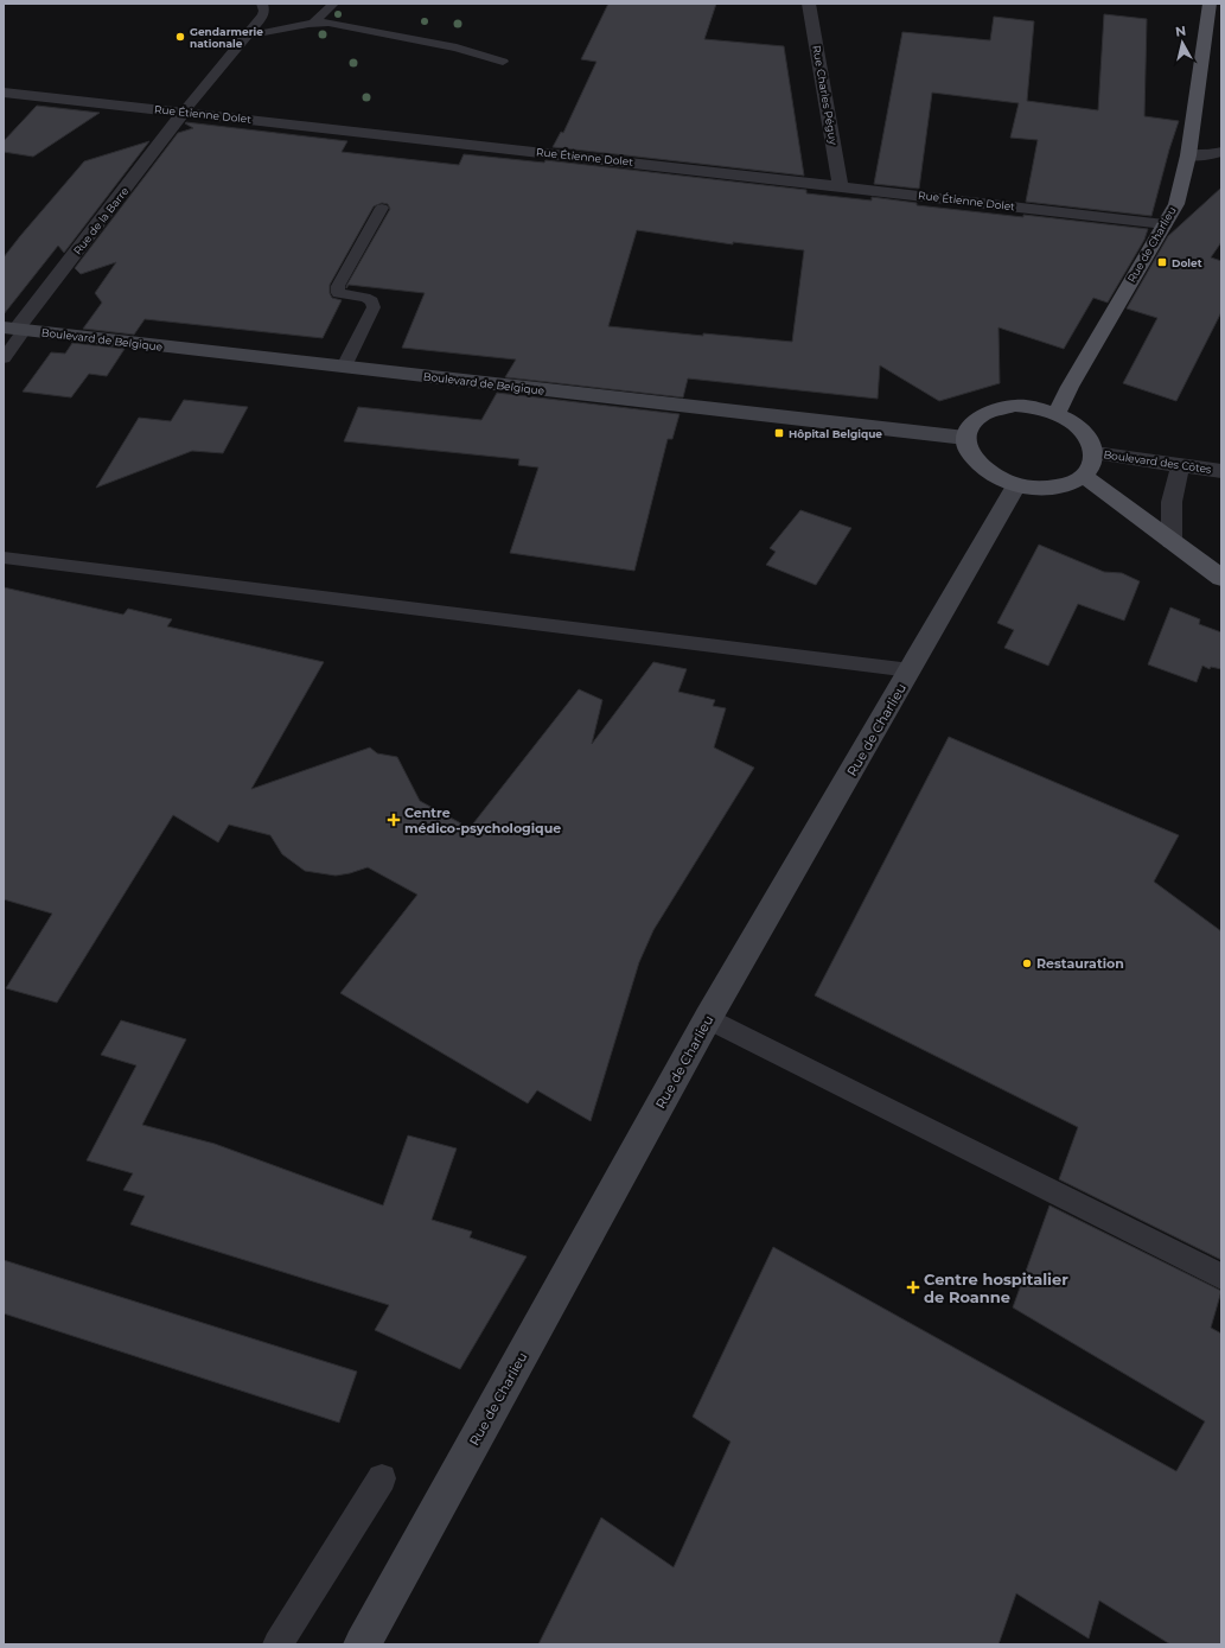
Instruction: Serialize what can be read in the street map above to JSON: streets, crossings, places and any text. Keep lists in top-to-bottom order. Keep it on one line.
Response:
{"streets":{"main road":["Rue de Charlieu"],"street":["Rue Charles Péguy","Rue Étienne Dolet","Rue de la Barre","Boulevard de Belgique","Boulevard des Côtes"]},"crossings":[["Rue Charles Péguy","Rue Étienne Dolet"],["Rue Étienne Dolet","Rue de la Barre"],["Rue Étienne Dolet","Rue de Charlieu"],["Rue de la Barre","Boulevard de Belgique"],["Rue de Charlieu","Boulevard de Belgique"],["Rue de Charlieu","Boulevard des Côtes"],["Boulevard de Belgique","Boulevard des Côtes"]],"places":{"other":["Gendarmerie nationale","Restauration"],"transit":["Dolet","Hôpital Belgique"],"health":["Centre médico-psychologique","Centre hospitalier de Roanne"]},"north":"top"}
